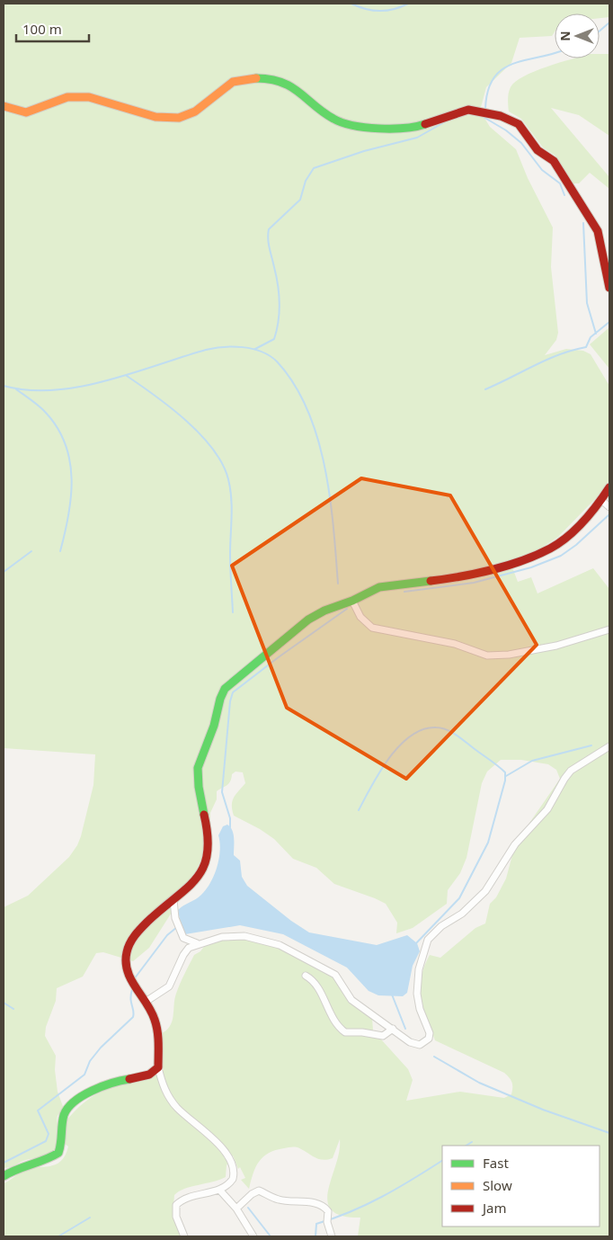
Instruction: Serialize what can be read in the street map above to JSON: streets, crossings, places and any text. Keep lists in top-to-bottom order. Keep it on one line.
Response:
{"legend":["Fast","Slow","Jam"],"scale_bar":"100 m","north":"left"}
